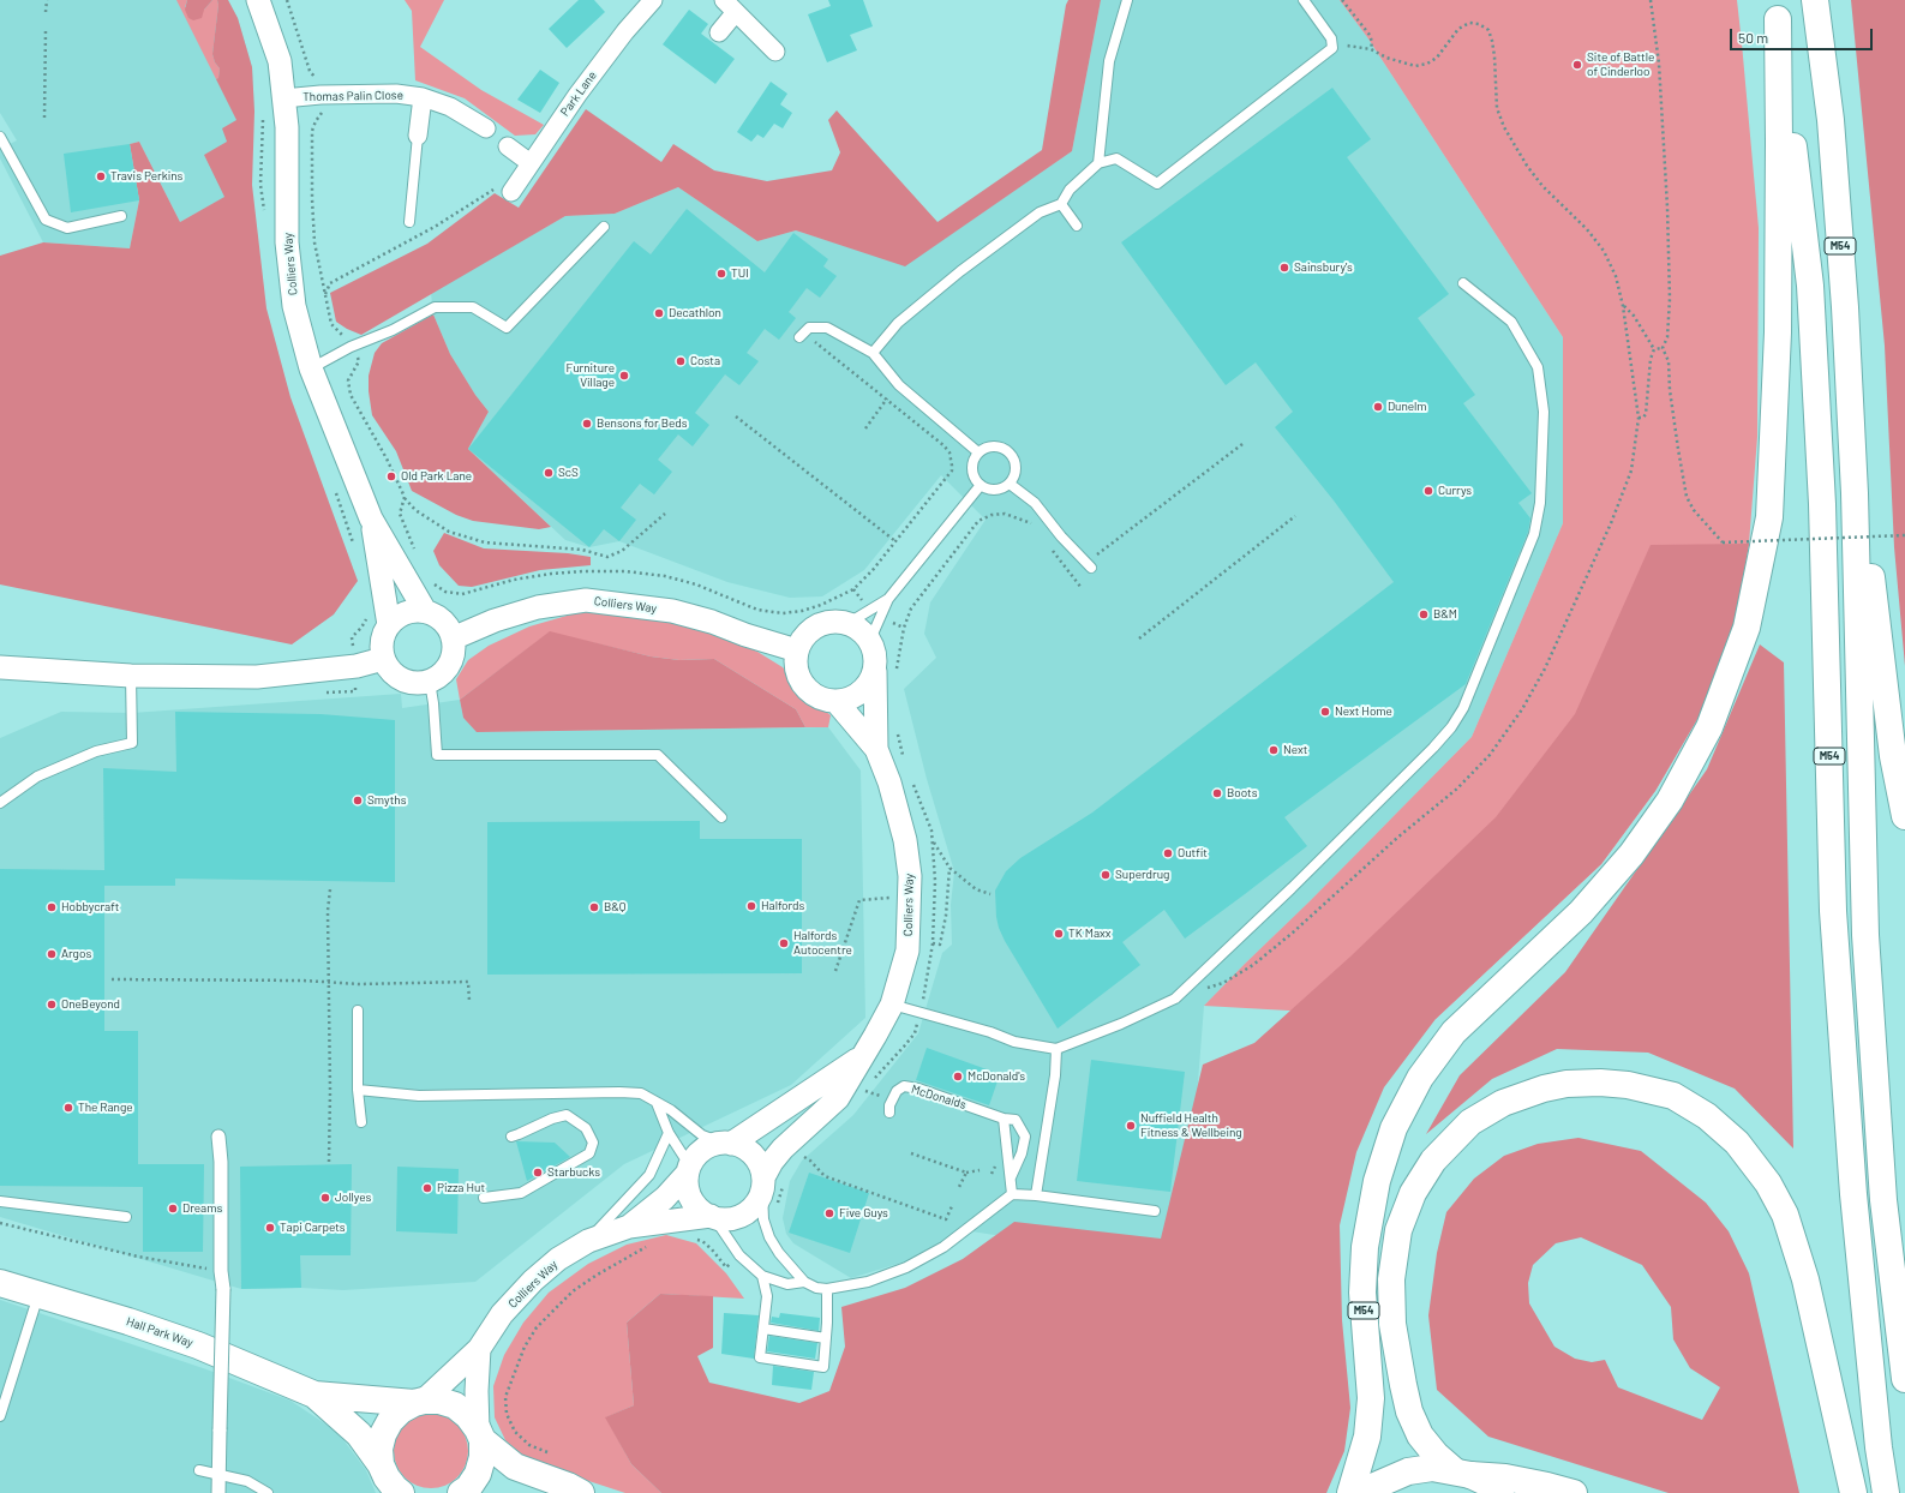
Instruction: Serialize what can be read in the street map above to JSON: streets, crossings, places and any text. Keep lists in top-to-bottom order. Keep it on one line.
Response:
{"streets":{"main road":["M54","Hall Park Way"],"street":["Park Lane","Thomas Palin Close","Colliers Way"],"lane":["McDonalds"]},"crossings":[["Thomas Palin Close","Colliers Way"],["Colliers Way","Hall Park Way"]],"places":["Site of Battle of Cinderloo","Travis Perkins","Sainsbury's","TUI","Decathlon","Costa","Furniture Village","Dunelm","Bensons for Beds","ScS","Old Park Lane","Currys","B&M","Next Home","Next","Boots","Smyths","Outfit","Superdrug","Halfords","Hobbycraft","B&Q","TK Maxx","Halfords Autocentre","Argos","OneBeyond","McDonald's","The Range","Nuffield Health Fitness & Wellbeing","Starbucks","Pizza Hut","Jollyes","Dreams","Five Guys","Tapi Carpets"],"scale_bar":"50 m"}
